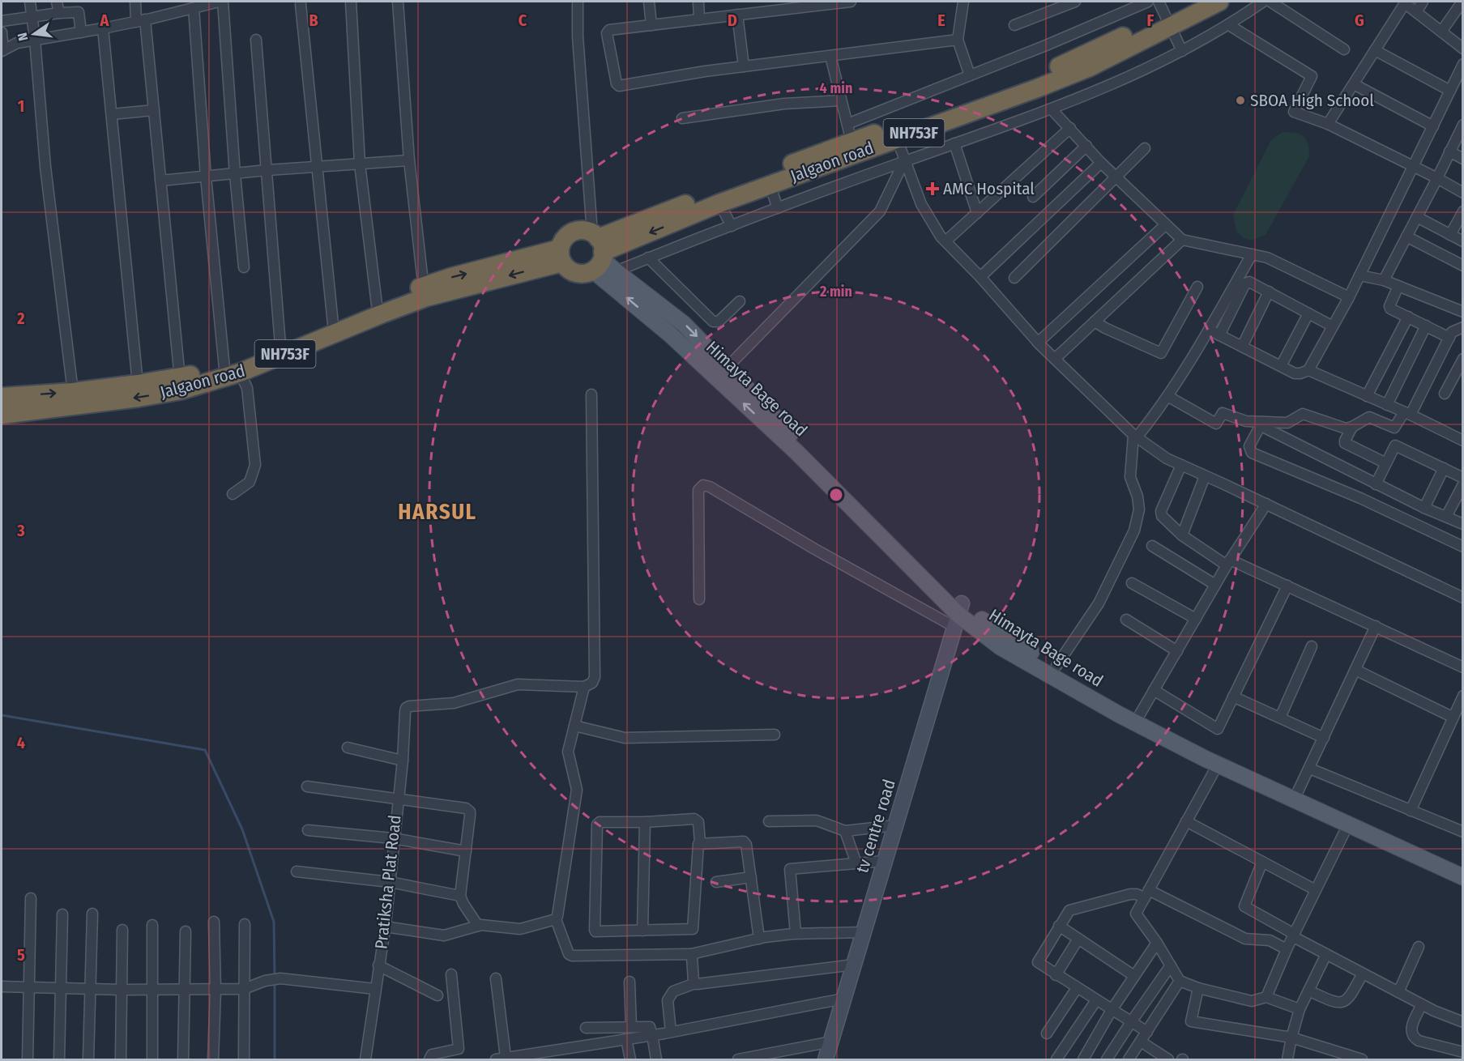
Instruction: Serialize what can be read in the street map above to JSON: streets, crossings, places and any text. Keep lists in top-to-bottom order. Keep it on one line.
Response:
{"streets":{"highway":["NH753F","Jalgaon road"],"main road":["Himayta Bage road","tv centre road"],"street":["Pratiksha Plat Road"]},"crossings":[["Jalgaon road","Himayta Bage road"],["Himayta Bage road","tv centre road"]],"districts":["HARSUL"],"places":{"other":["SBOA High School"],"health":["AMC Hospital"]},"north":"left","grid":{"columns":["A","B","C","D","E","F","G"],"rows":["1","2","3","4","5"]},"rings":["4 min","2 min"]}
